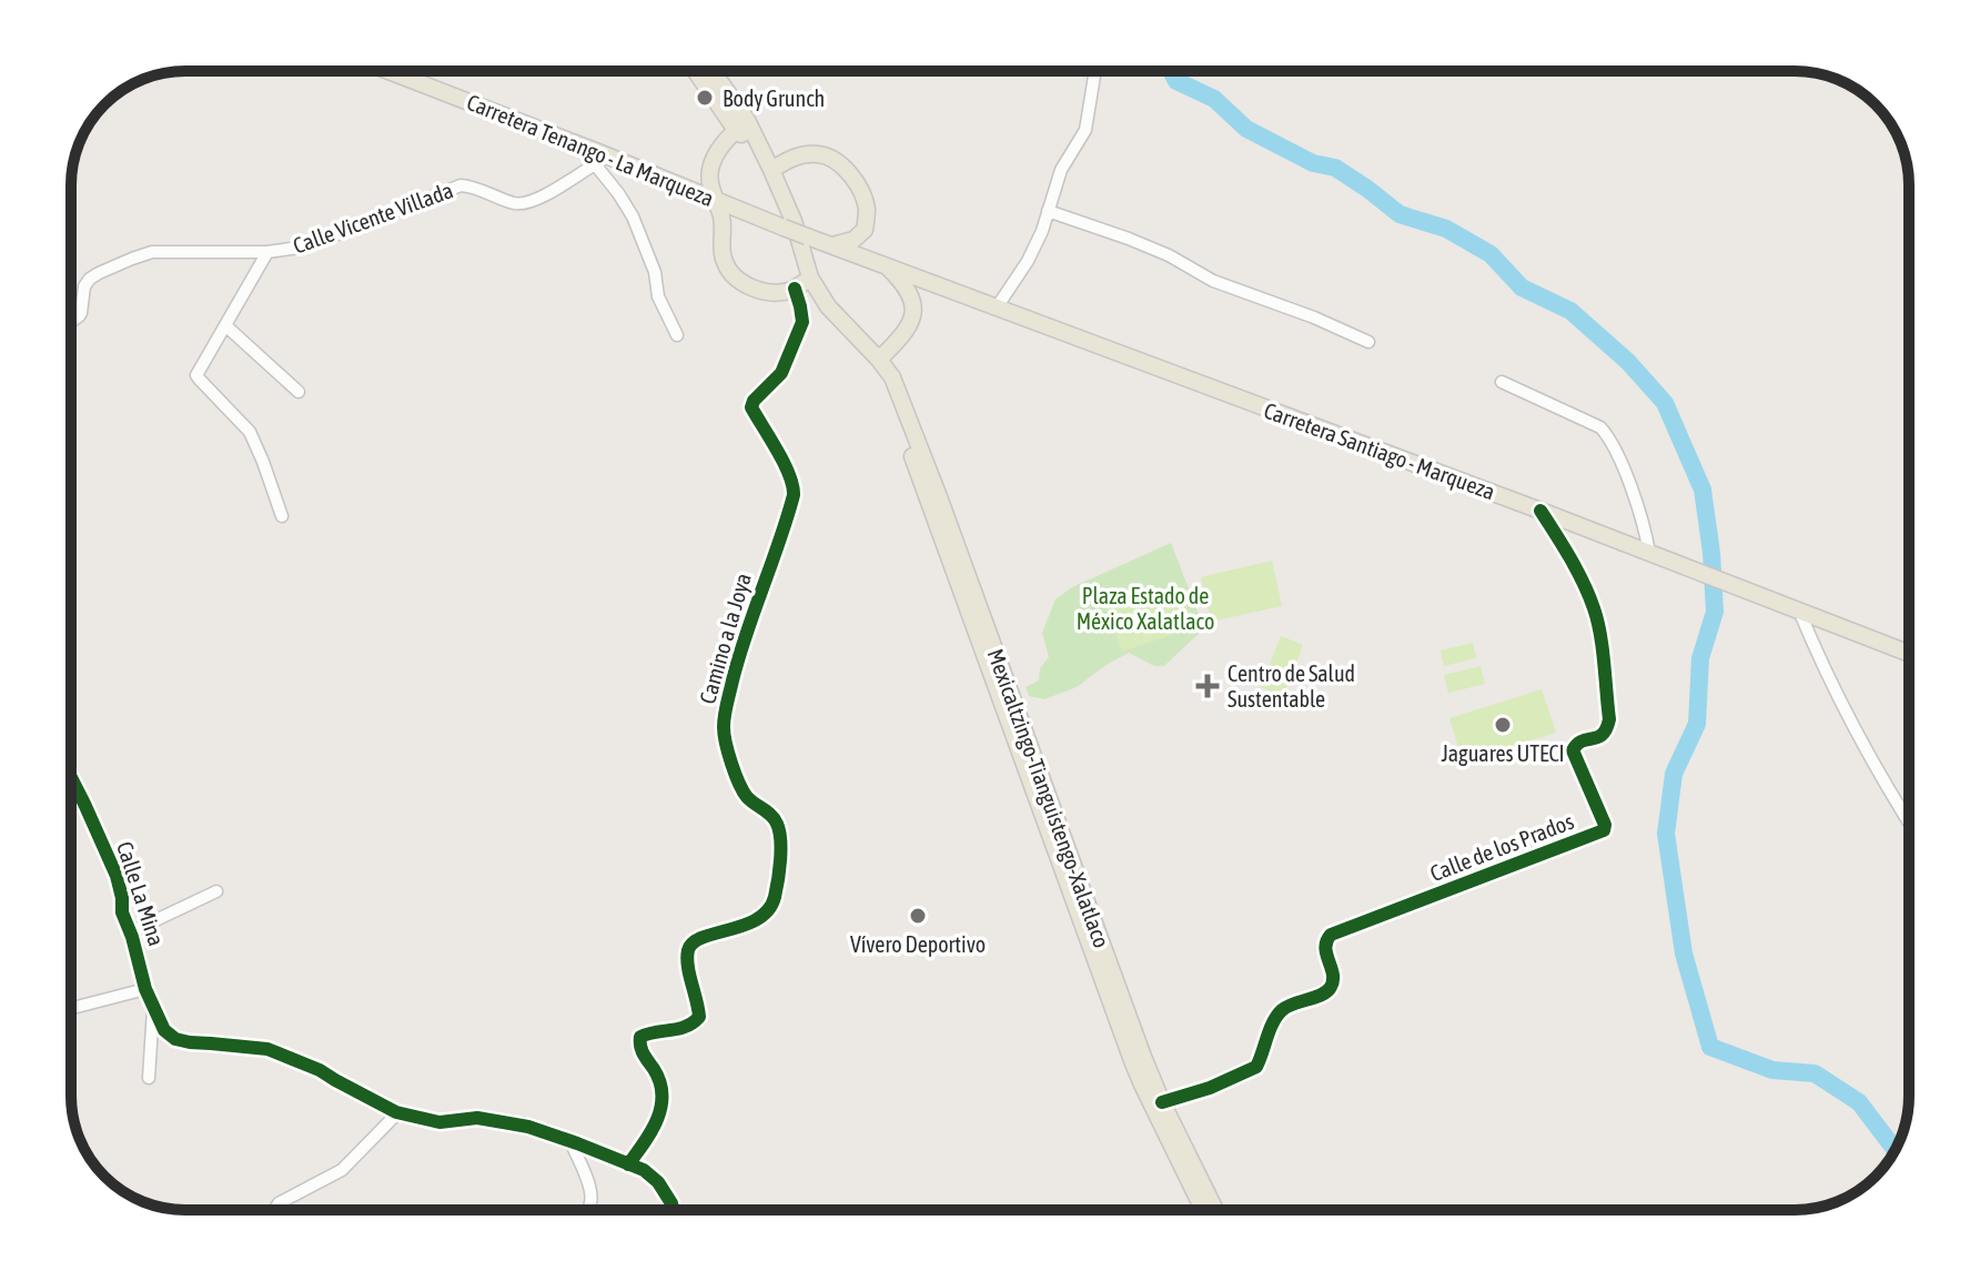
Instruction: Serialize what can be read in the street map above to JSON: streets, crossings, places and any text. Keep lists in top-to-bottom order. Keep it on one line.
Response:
{"streets":{"main road":["Carretera Tenango - La Marqueza","Carretera Santiago - Marqueza","Mexicaltzingo-Tianguistengo-Xalatlaco"],"street":["Calle Vicente Villada","Camino a la Joya","Calle de los Prados","Calle La Mina"]},"crossings":[["Carretera Tenango - La Marqueza","Calle Vicente Villada"],["Carretera Tenango - La Marqueza","Carretera Santiago - Marqueza"],["Carretera Santiago - Marqueza","Calle de los Prados"],["Mexicaltzingo-Tianguistengo-Xalatlaco","Calle de los Prados"]],"parks":["Plaza Estado de México Xalatlaco"],"places":{"other":["Body Grunch","Jaguares UTECI","Vívero Deportivo"],"health":["Centro de Salud Sustentable"]}}
